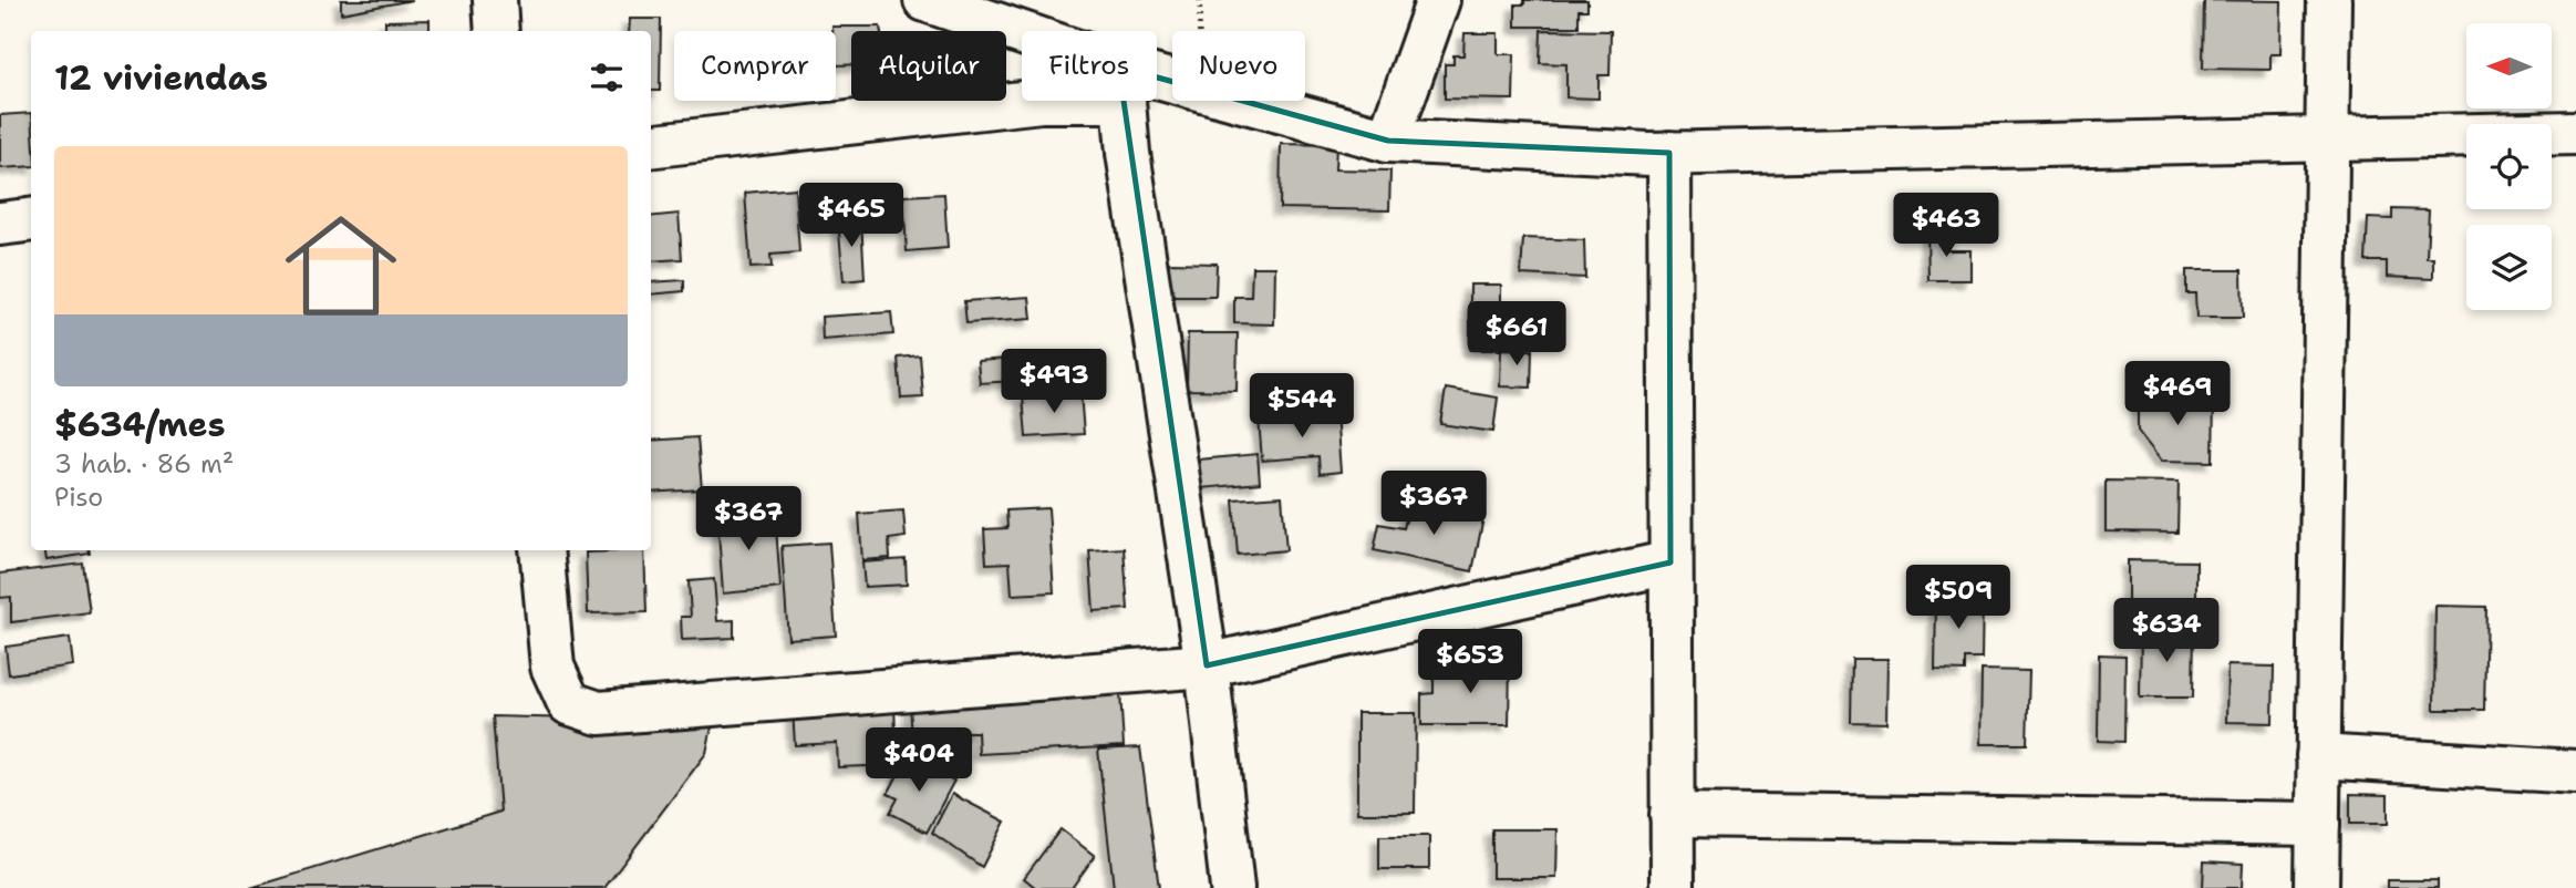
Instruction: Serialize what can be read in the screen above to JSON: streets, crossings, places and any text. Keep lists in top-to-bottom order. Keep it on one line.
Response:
{"north":"left","page":{"chip":["Comprar","Alquilar","Filtros","Nuevo"],"heading":"12 viviendas","list":[{"name":"$634/mes","note":"3 hab. · 86 m² · Piso"}],"price":["$465","$463","$661","$493","$469","$544","$367","$367","$509","$634","$653","$404"]}}
